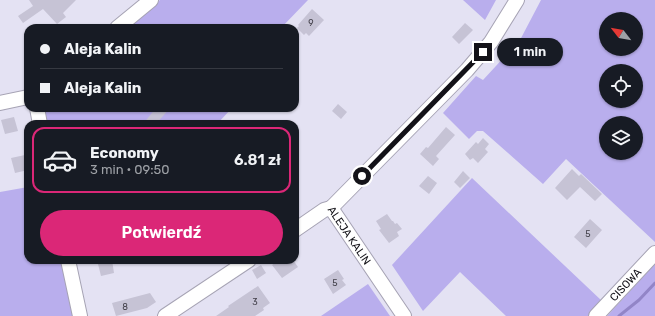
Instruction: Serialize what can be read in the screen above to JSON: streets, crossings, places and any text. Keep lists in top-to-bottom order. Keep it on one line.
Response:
{"streets":{"street":["ALEJA KALIN","CISOWA"]},"house_numbers":["9","5","5","3","8"],"north":"top left","page":{"banner":["Aleja Kalin","Aleja Kalin"],"bubble":"1 min","list":[{"name":"Economy","note":"3 min · 09:50","value":"6.81 zł"}],"buttons":"Potwierdź"}}
